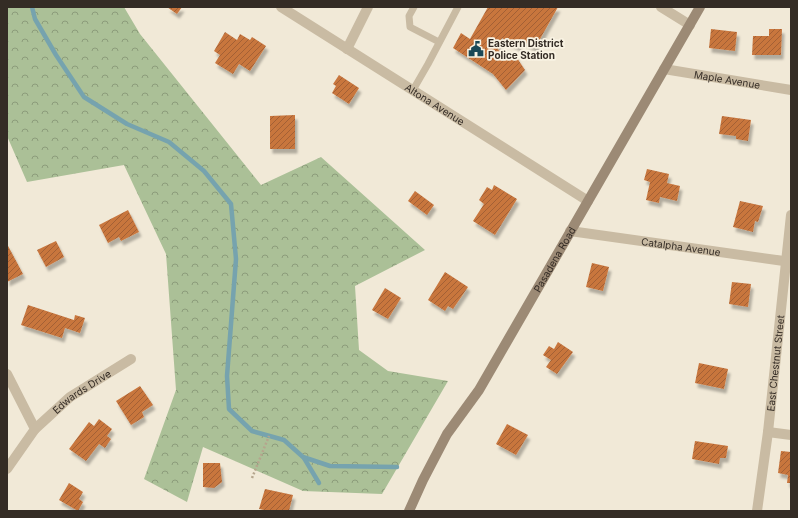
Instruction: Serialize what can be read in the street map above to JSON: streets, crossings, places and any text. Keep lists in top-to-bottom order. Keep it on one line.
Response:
{"streets":{"main road":["Pasadena Road"],"street":["Maple Avenue","Altona Avenue","Catalpha Avenue","East Chestnut Street","Edwards Drive"]},"crossings":[["Maple Avenue","Pasadena Road"],["Altona Avenue","Pasadena Road"],["Catalpha Avenue","Pasadena Road"],["Catalpha Avenue","East Chestnut Street"]],"places":{"public building":["Eastern District Police Station"]}}
